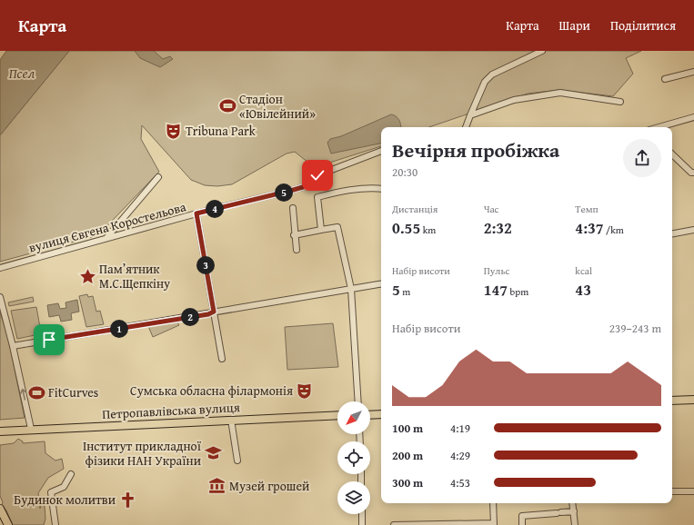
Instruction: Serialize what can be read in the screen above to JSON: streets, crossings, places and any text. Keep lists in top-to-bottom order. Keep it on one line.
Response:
{"streets":{"main road":["Петропавлівська вулиця"],"street":["вулиця Євгена Коростельова"]},"water":["Псел"],"places":{"sports":["Стадіон «Ювілейний»","FitCurves"],"theatre":["Tribuna Park","Сумська обласна філармонія"],"place":["Пам’ятник М.С.Щепкіну"],"school or university":["Інститут прикладної фізики НАН України"],"museum":["Музей грошей"],"church":["Будинок молитви"]},"north":"bottom left","page":{"header":"Карта","nav":["Карта","Шари","Поділитися"],"heading":["Вечірня пробіжка","20:30"],"pins":["5","4","3","2","1"],"stats":[["Дистанція","0.55 km"],["Час","2:32"],["Темп","4:37 /km"],["Набір висоти","5 m"],["Пульс","147 bpm"],["kcal","43"]],"chart":["Набір висоти","239–243 m"],"list":[{"name":"100 m","note":"4:19"},{"name":"200 m","note":"4:29"},{"name":"300 m","note":"4:53"}]}}
